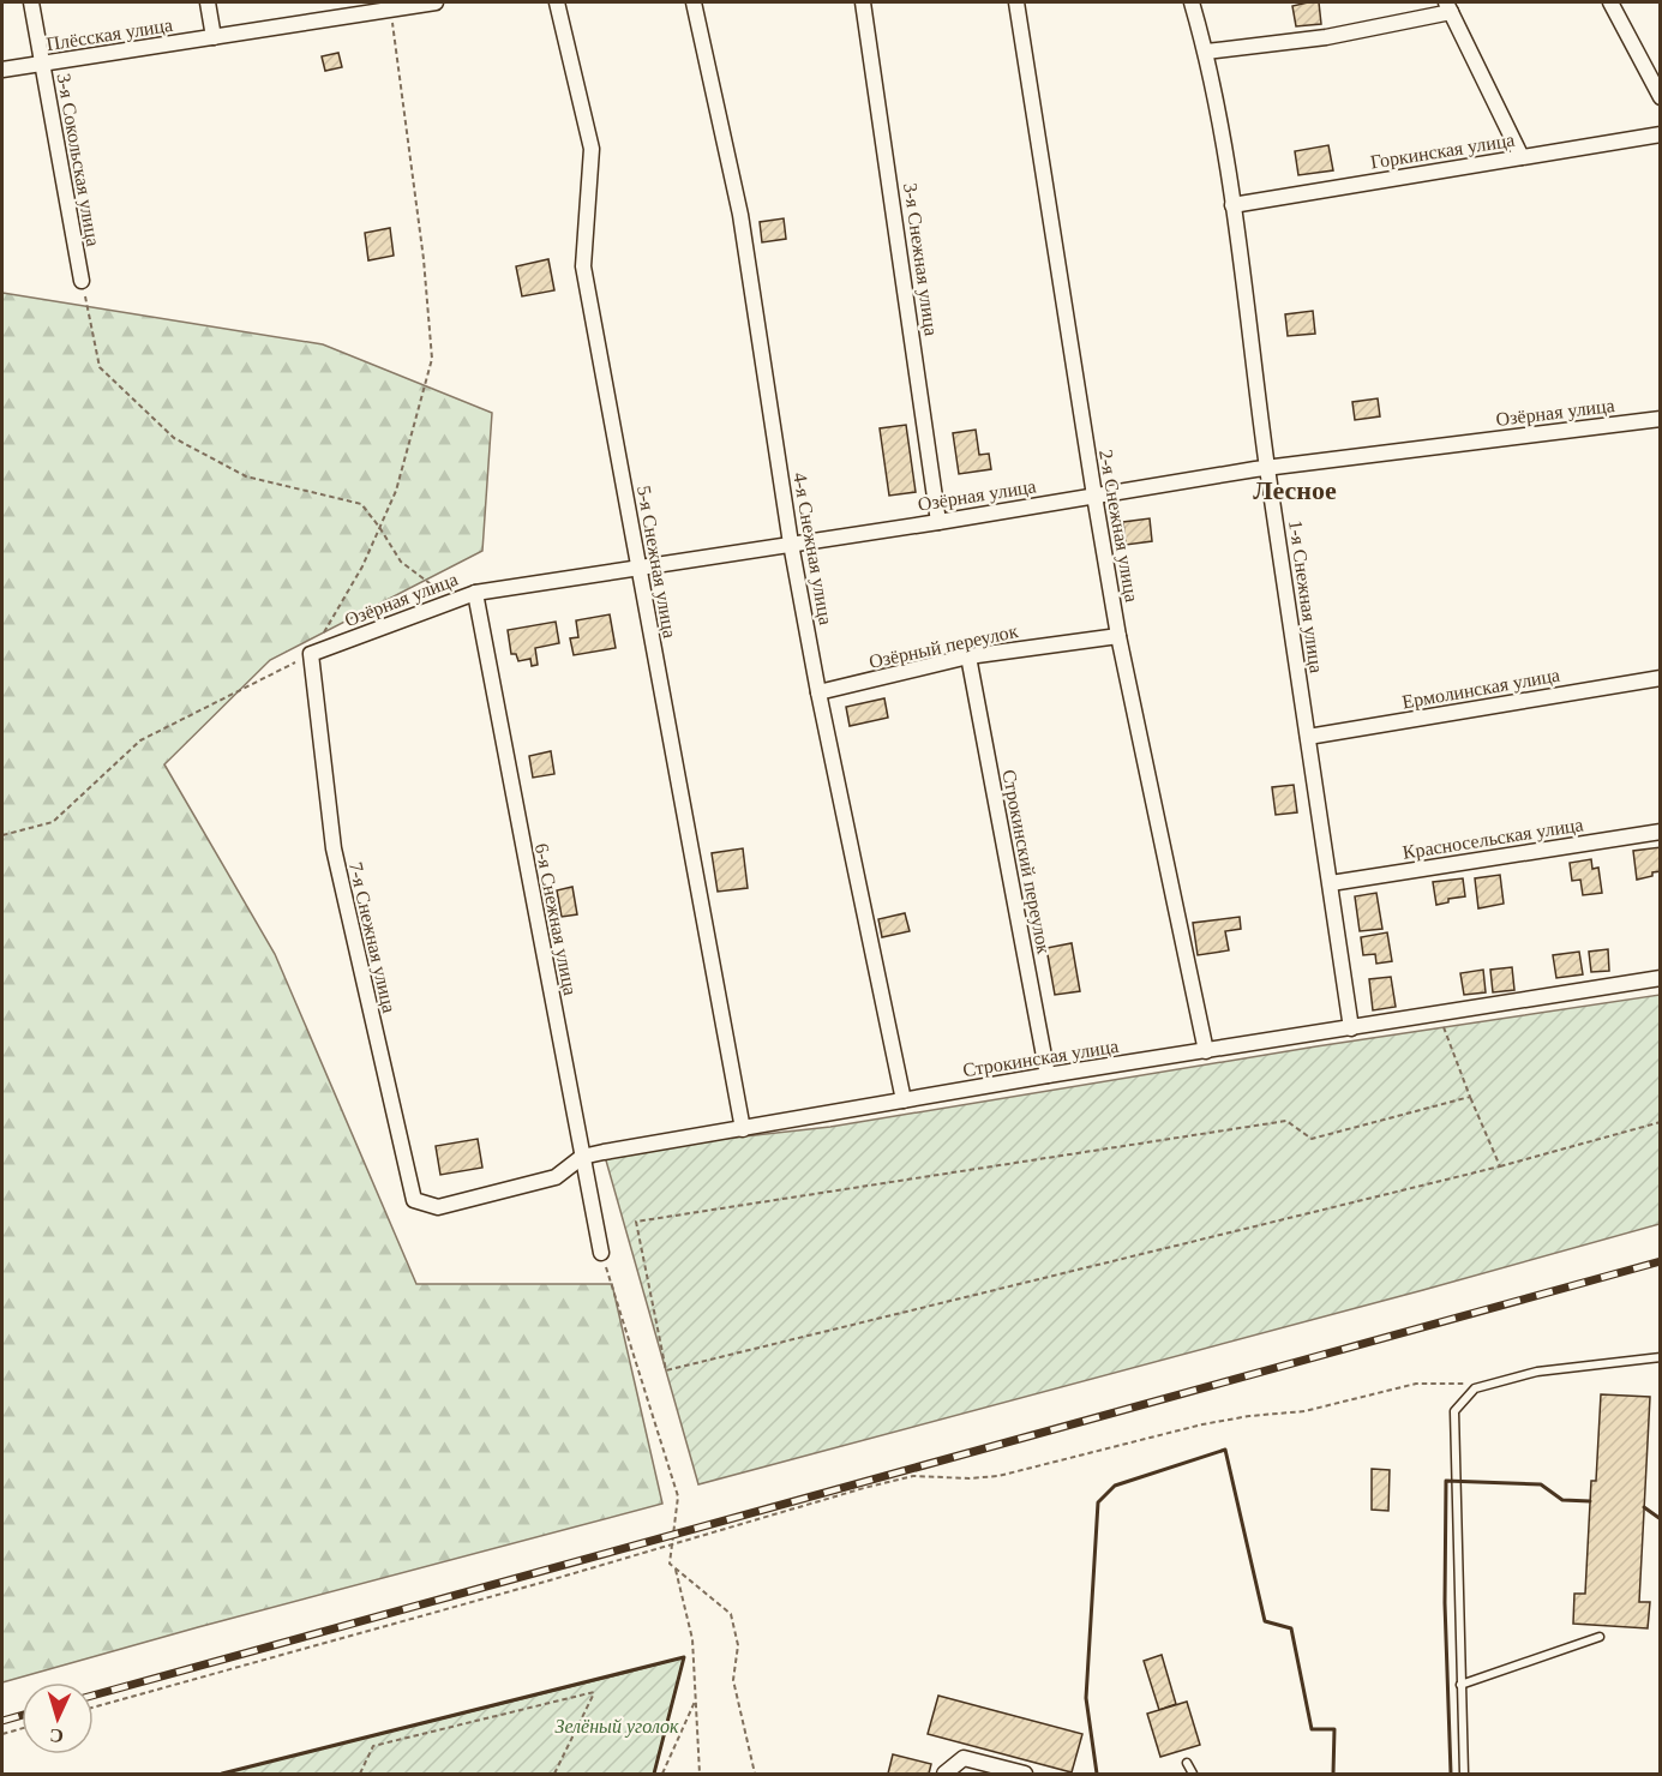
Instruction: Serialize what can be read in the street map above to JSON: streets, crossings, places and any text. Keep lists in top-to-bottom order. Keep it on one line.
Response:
{"streets":{"street":["Плёсская улица","Горкинская улица","3-я Сокольская улица","3-я Снежная улица","Озёрная улица","2-я Снежная улица","4-я Снежная улица","5-я Снежная улица","1-я Снежная улица","Озёрный переулок","Ермолинская улица","Красносельская улица","Строкинский переулок","6-я Снежная улица","7-я Снежная улица","Строкинская улица"]},"crossings":[["Плёсская улица","3-я Сокольская улица"],["Горкинская улица","1-я Снежная улица"],["3-я Снежная улица","Озёрная улица"],["Озёрная улица","2-я Снежная улица"],["Озёрная улица","4-я Снежная улица"],["Озёрная улица","5-я Снежная улица"],["Озёрная улица","1-я Снежная улица"],["Озёрная улица","6-я Снежная улица"],["Озёрная улица","7-я Снежная улица"],["2-я Снежная улица","Озёрный переулок"],["2-я Снежная улица","Строкинская улица"],["4-я Снежная улица","Озёрный переулок"],["4-я Снежная улица","Строкинская улица"],["5-я Снежная улица","Строкинская улица"],["1-я Снежная улица","Ермолинская улица"],["1-я Снежная улица","Красносельская улица"],["1-я Снежная улица","Строкинская улица"],["Озёрный переулок","Строкинский переулок"],["Строкинский переулок","Строкинская улица"],["6-я Снежная улица","Строкинская улица"],["7-я Снежная улица","Строкинская улица"]],"districts":["Лесное"],"parks":["Зелёный уголок"],"north":"bottom"}
